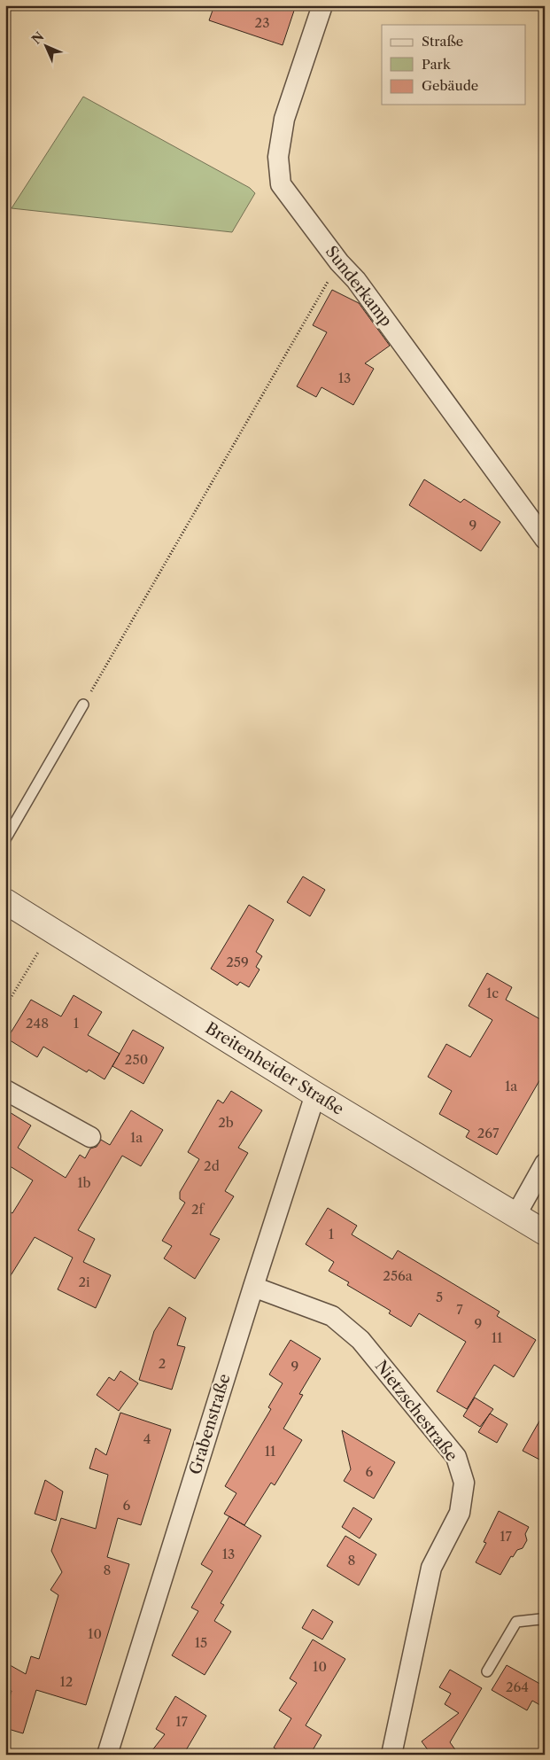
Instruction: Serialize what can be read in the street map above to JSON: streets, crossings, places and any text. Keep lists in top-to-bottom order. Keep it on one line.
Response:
{"streets":{"street":["Sunderkamp","Breitenheider Straße","Nietzschestraße","Grabenstraße"]},"crossings":[["Breitenheider Straße","Grabenstraße"],["Nietzschestraße","Grabenstraße"]],"house_numbers":["23","13","9","259","1c","248","1","250","1a","2b","267","1a","2d","1b","2f","1","256a","2i","5","7","9","11","2","9","4","11","6","6","17","13","8","8","10","15","10","12","264","17"],"legend":["Straße","Park","Gebäude"],"north":"top left"}
